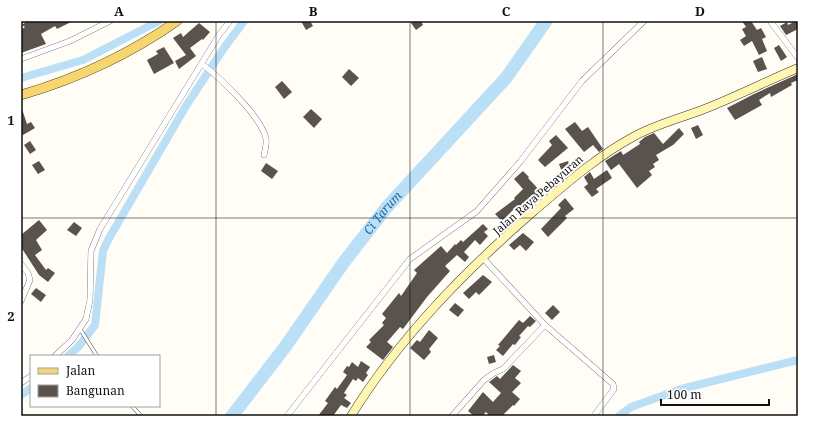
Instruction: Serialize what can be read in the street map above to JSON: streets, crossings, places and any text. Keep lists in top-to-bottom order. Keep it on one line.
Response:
{"streets":{"main road":["Jalan Raya Pebayuran"]},"water":["Ci Tarum"],"legend":["Jalan","Bangunan"],"scale_bar":"100 m","grid":{"columns":["A","B","C","D"],"rows":["1","2"]}}
